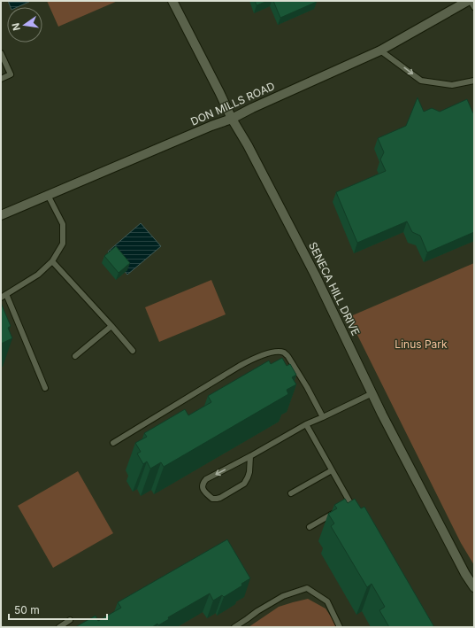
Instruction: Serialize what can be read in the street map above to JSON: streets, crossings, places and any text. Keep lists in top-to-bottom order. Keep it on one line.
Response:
{"streets":{"street":["DON MILLS ROAD","SENECA HILL DRIVE"]},"crossings":[["DON MILLS ROAD","SENECA HILL DRIVE"]],"parks":["Linus Park"],"scale_bar":"50 m","north":"left"}
